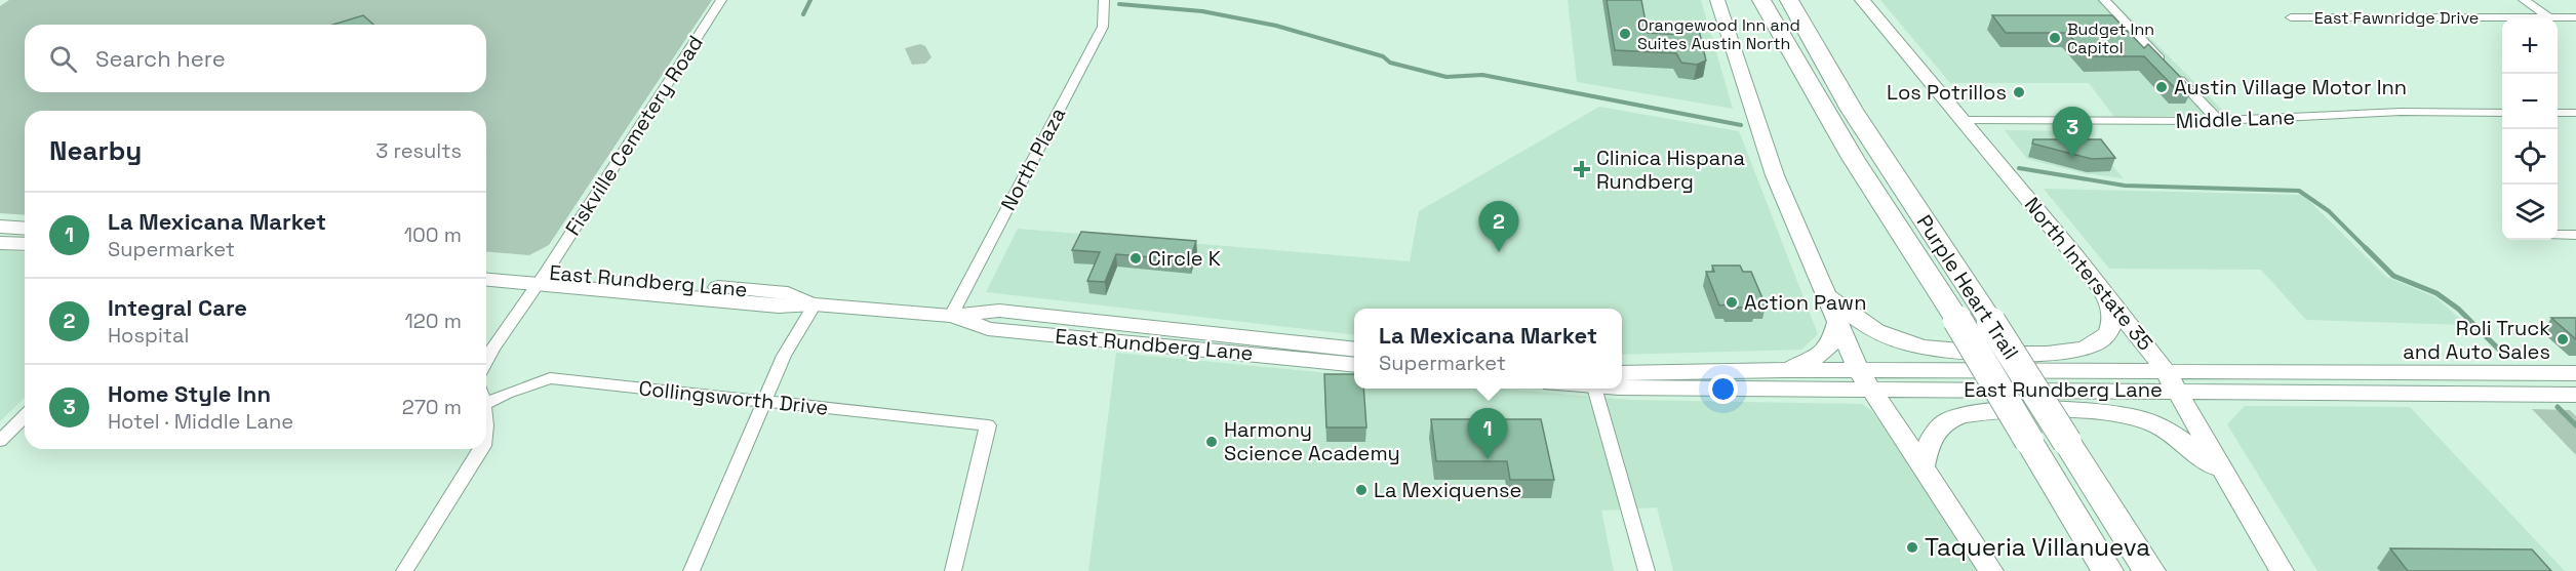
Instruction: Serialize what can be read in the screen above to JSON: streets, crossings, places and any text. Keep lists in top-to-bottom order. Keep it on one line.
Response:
{"streets":{"highway":["Purple Heart Trail"],"main road":["North Interstate 35","East Rundberg Lane"],"street":["East Fawnridge Drive","Middle Lane","Fiskville Cemetery Road","North Plaza","Collingsworth Drive"]},"crossings":[["Middle Lane","North Interstate 35"],["Fiskville Cemetery Road","East Rundberg Lane"],["North Plaza","East Rundberg Lane"],["North Interstate 35","East Rundberg Lane"]],"places":{"other":["Orangewood Inn and Suites Austin North","Budget Inn Capitol","Austin Village Motor Inn","Los Potrillos","Circle K","Action Pawn","Roli Truck and Auto Sales","Harmony Science Academy","La Mexiquense","Taqueria Villanueva"],"health":["Clinica Hispana Rundberg"]},"page":{"map_buttons":["+","−"],"search":"Search here","pins":["3","2","1"],"heading":["Nearby","3 results"],"list":[{"mark":"1","name":"La Mexicana Market","note":"Supermarket","value":"100 m"},{"mark":"2","name":"Integral Care","note":"Hospital","value":"120 m"},{"mark":"3","name":"Home Style Inn","note":"Hotel · Middle Lane","value":"270 m"}],"popup":["La Mexicana Market","Supermarket"]}}
